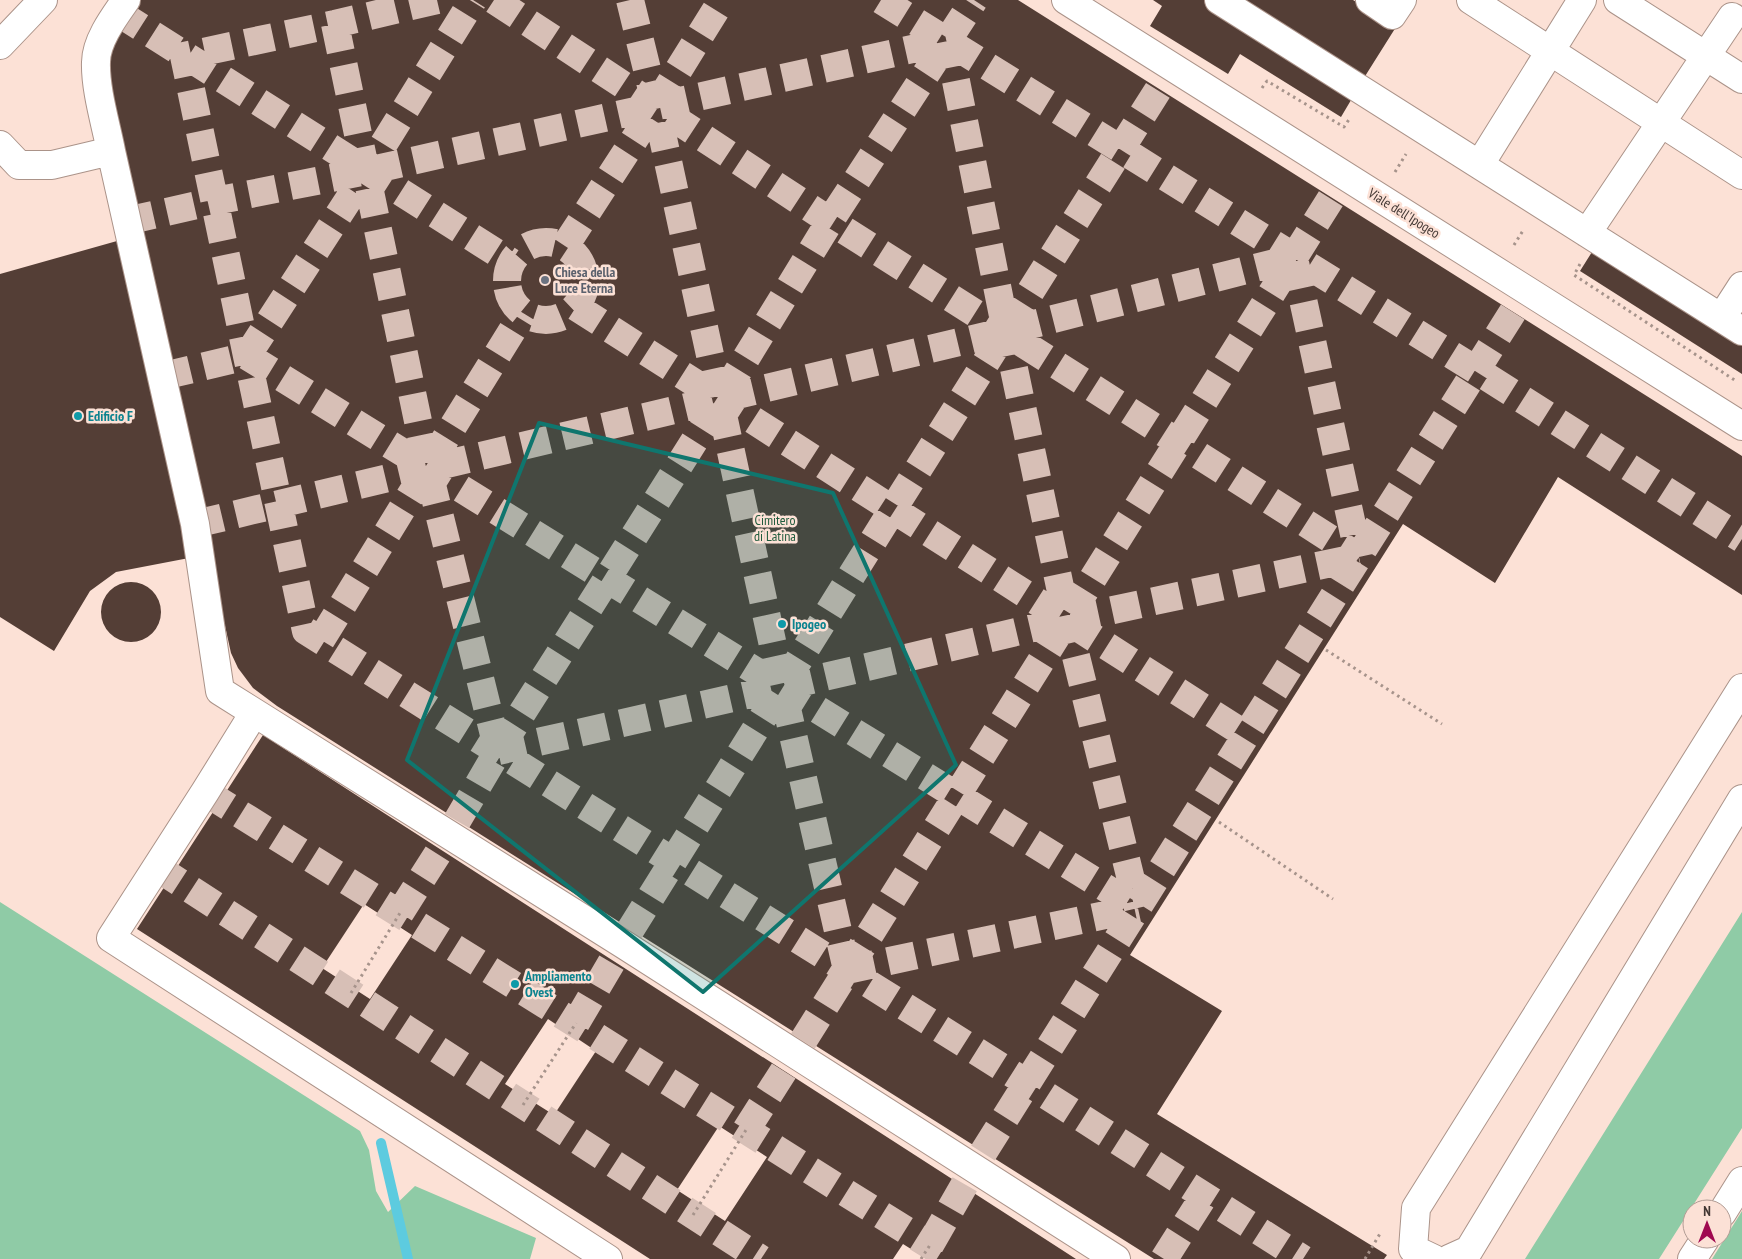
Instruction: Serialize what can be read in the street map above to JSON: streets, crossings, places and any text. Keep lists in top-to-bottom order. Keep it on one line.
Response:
{"streets":{"lane":["Viale dell'Ipogeo"]},"parks":["Cimitero di Latina"],"places":["Chiesa della Luce Eterna","Edificio F","Ipogeo","Ampliamento Ovest"],"north":"top"}
